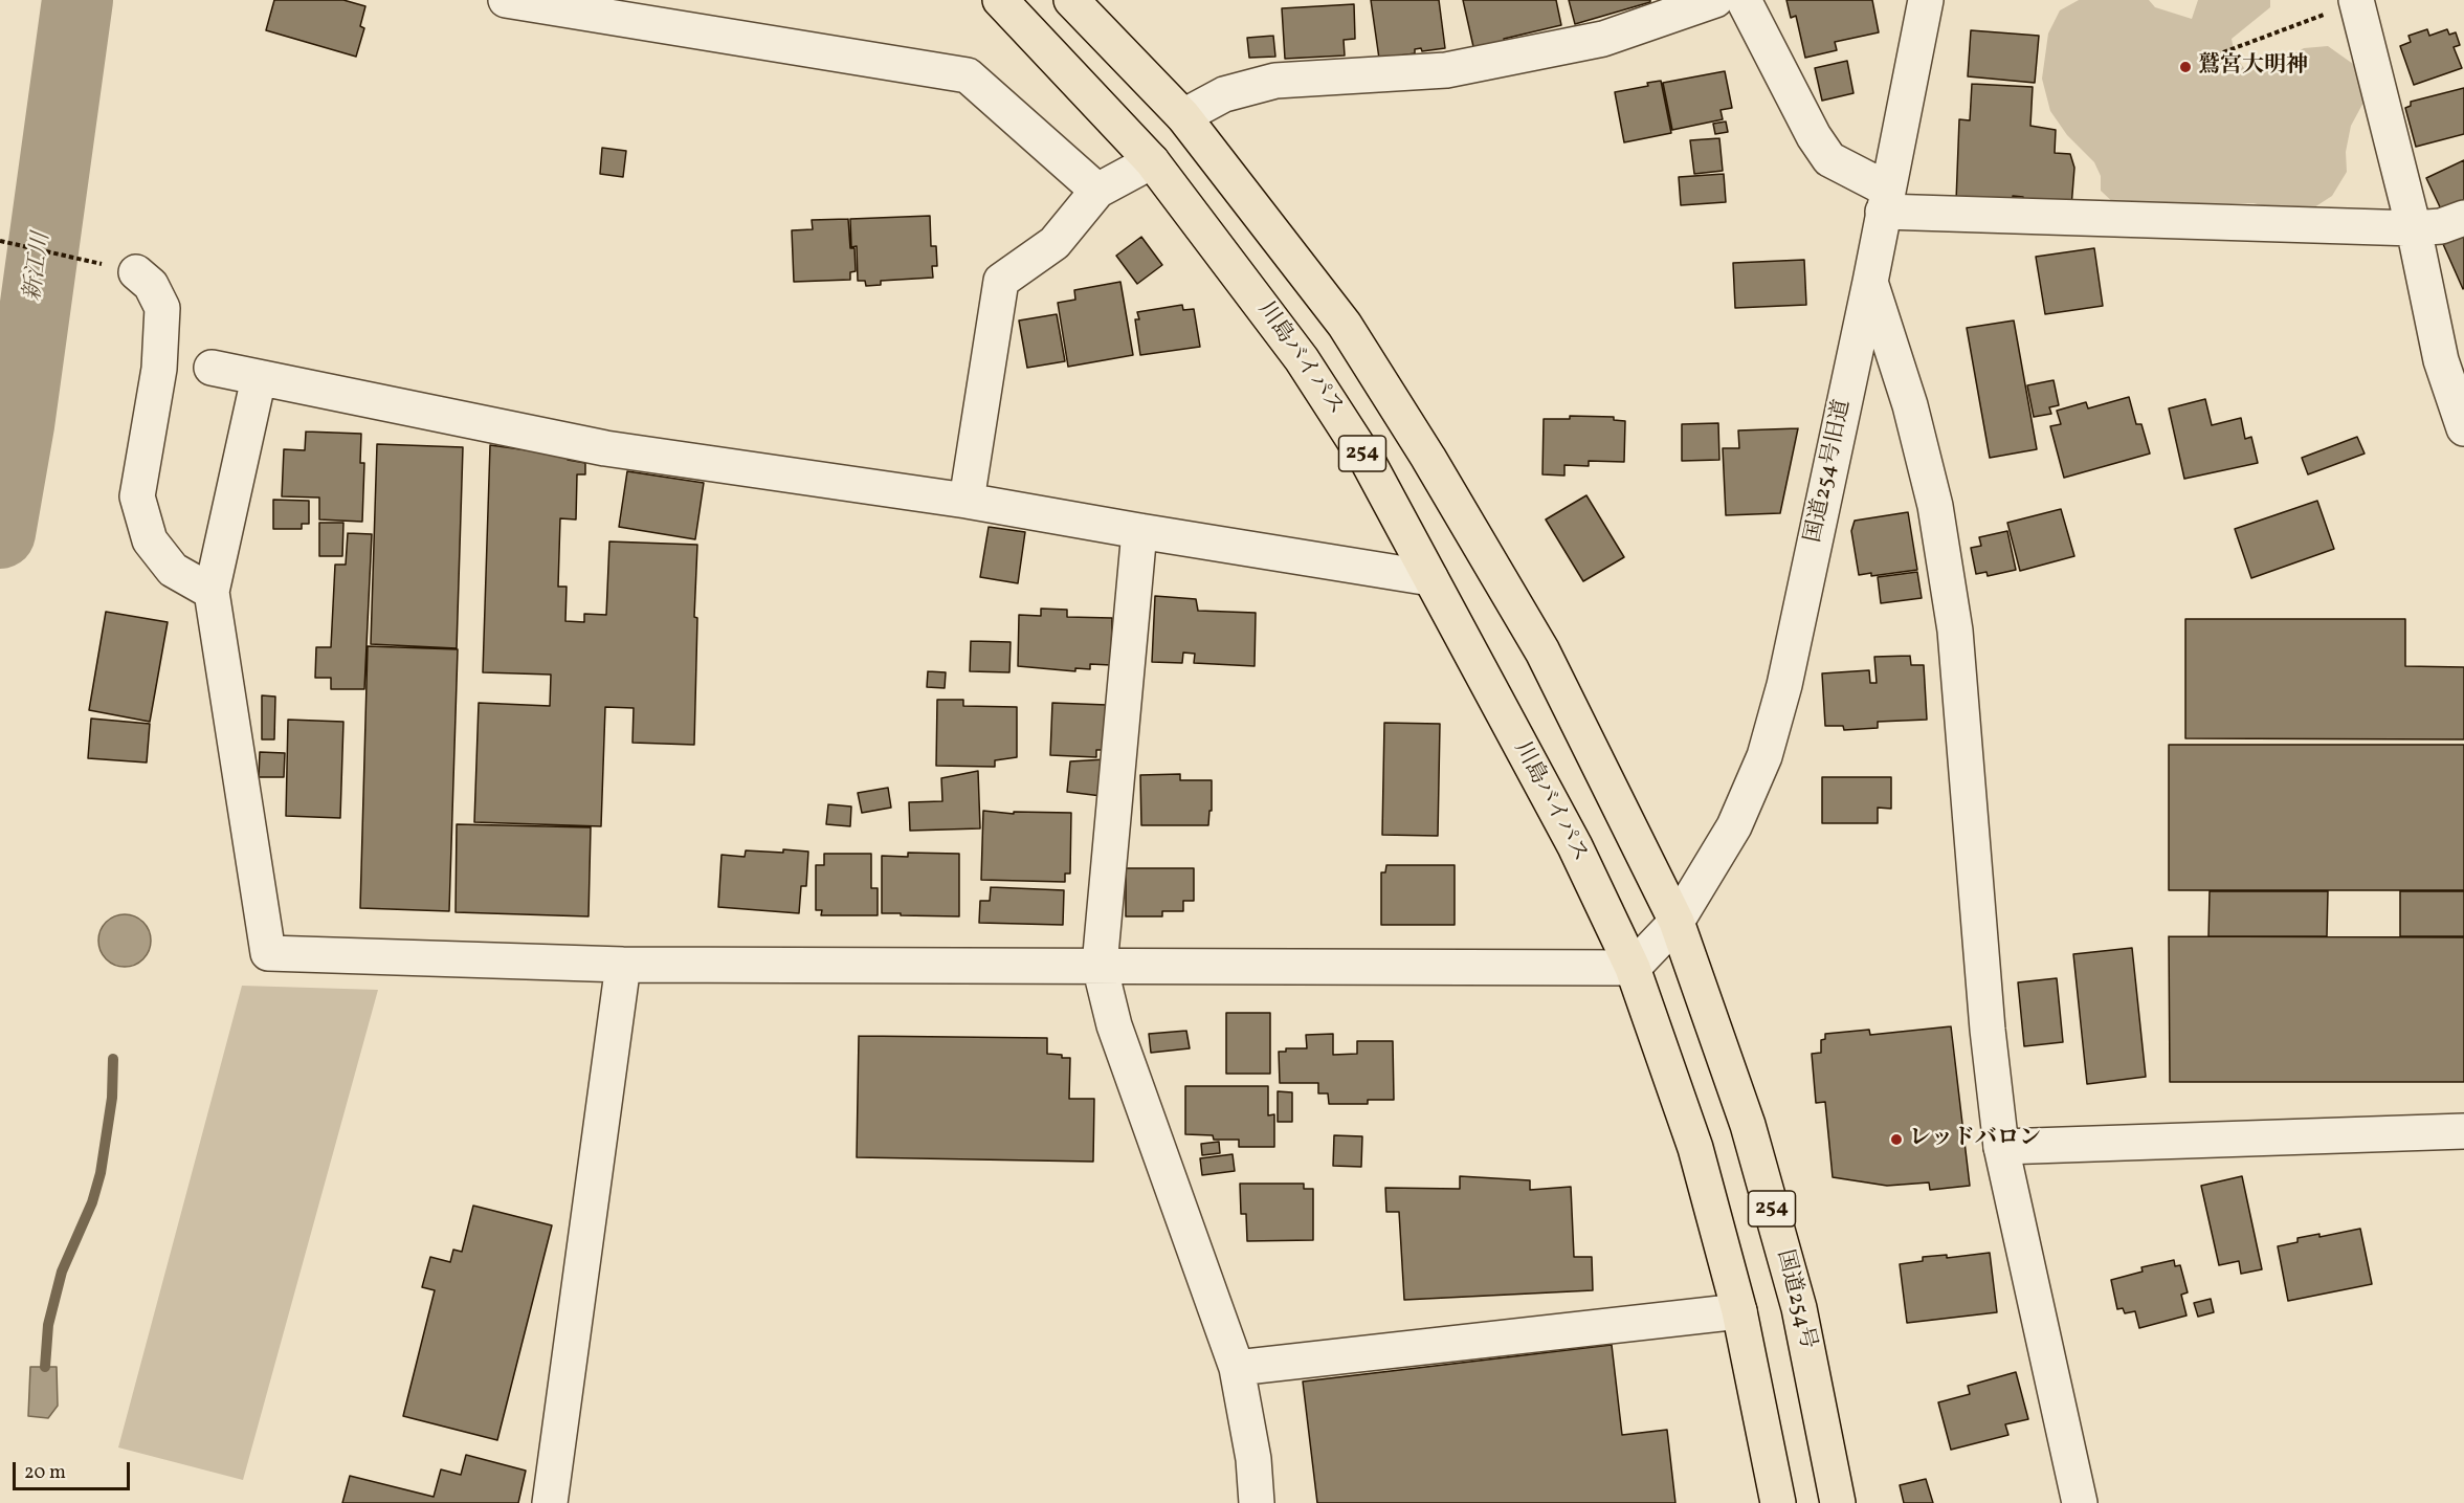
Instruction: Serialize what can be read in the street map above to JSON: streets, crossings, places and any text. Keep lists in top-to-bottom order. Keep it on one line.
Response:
{"streets":{"highway":["川島バイパス","254","国道254号"],"street":["国道254号旧道"]},"crossings":[["川島バイパス","254"],["川島バイパス","国道254号旧道"],["254","国道254号旧道"],["254","国道254号"],["国道254号旧道","国道254号"]],"water":["新江川"],"places":["鷲宮大明神","レッドバロン"],"scale_bar":"20 m"}
